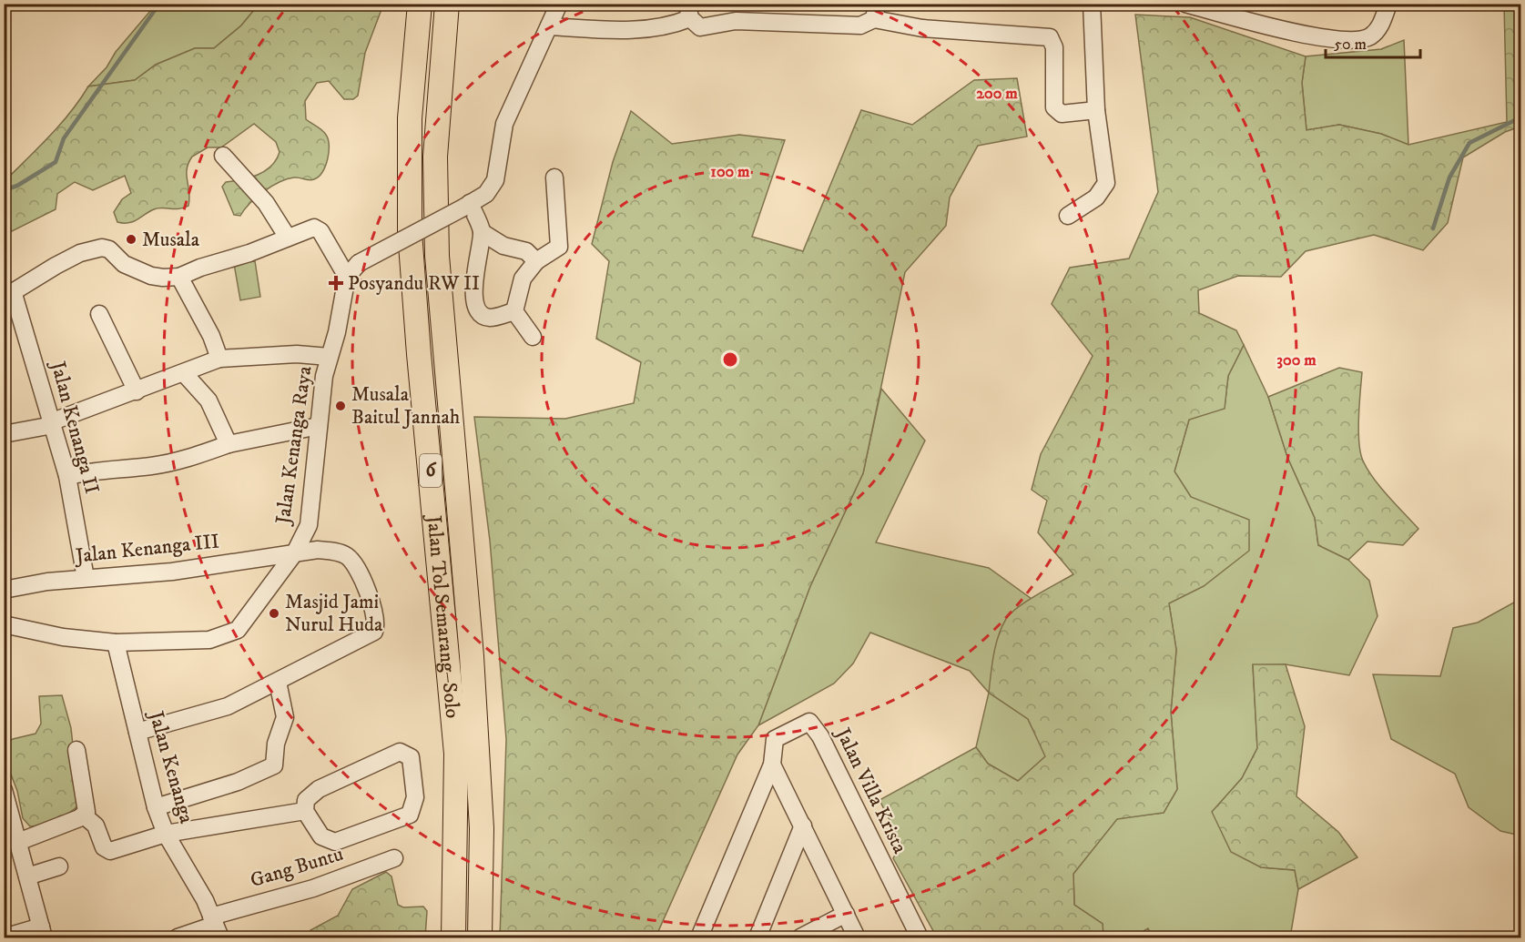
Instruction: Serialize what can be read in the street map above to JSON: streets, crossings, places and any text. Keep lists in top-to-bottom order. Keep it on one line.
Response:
{"streets":{"highway":["6","Jalan Tol Semarang–Solo"],"street":["Jalan Kenanga II","Jalan Kenanga Raya","Jalan Kenanga III","Jalan Kenanga","Jalan Villa Krista","Gang Buntu"]},"crossings":[["Jalan Kenanga II","Jalan Kenanga III"],["Jalan Kenanga Raya","Jalan Kenanga III"],["Jalan Kenanga Raya","Jalan Kenanga"],["Jalan Kenanga III","Jalan Kenanga"],["Jalan Kenanga","Gang Buntu"]],"places":{"other":["Musala","Musala Baitul Jannah","Masjid Jami Nurul Huda"],"health":["Posyandu RW II"]},"scale_bar":"50 m","rings":["200 m","100 m","300 m"]}
